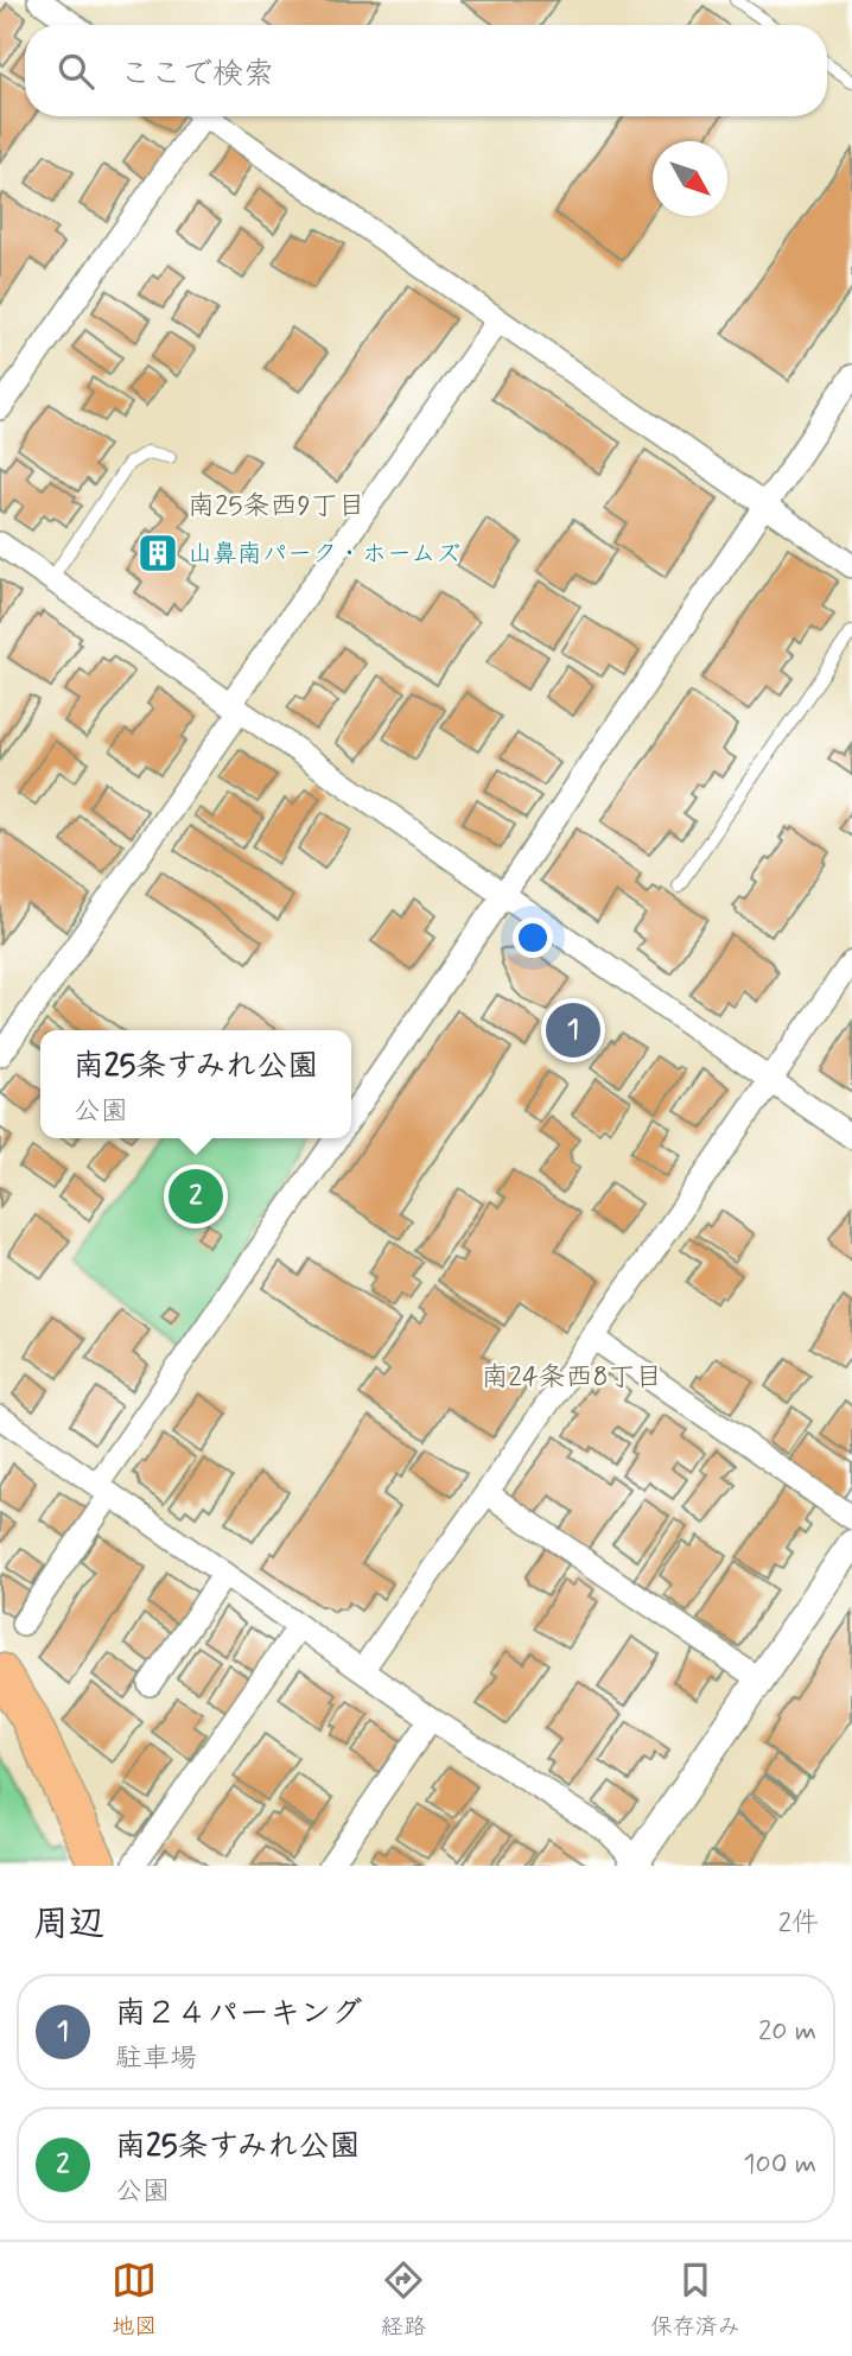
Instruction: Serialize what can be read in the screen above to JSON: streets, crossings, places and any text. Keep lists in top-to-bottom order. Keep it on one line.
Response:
{"districts":["南25条西9丁目","南24条西8丁目"],"places":{"building":["山鼻南パーク・ホームズ"]},"north":"bottom right","page":{"search":"ここで検索","pins":["1","2"],"popup":["南25条すみれ公園","公園"],"heading":["周辺","2件"],"list":[{"mark":"1","name":"南２４パーキング","note":"駐車場","value":"20 m"},{"mark":"2","name":"南25条すみれ公園","note":"公園","value":"100 m"}],"nav":["地図","経路","保存済み"]}}
